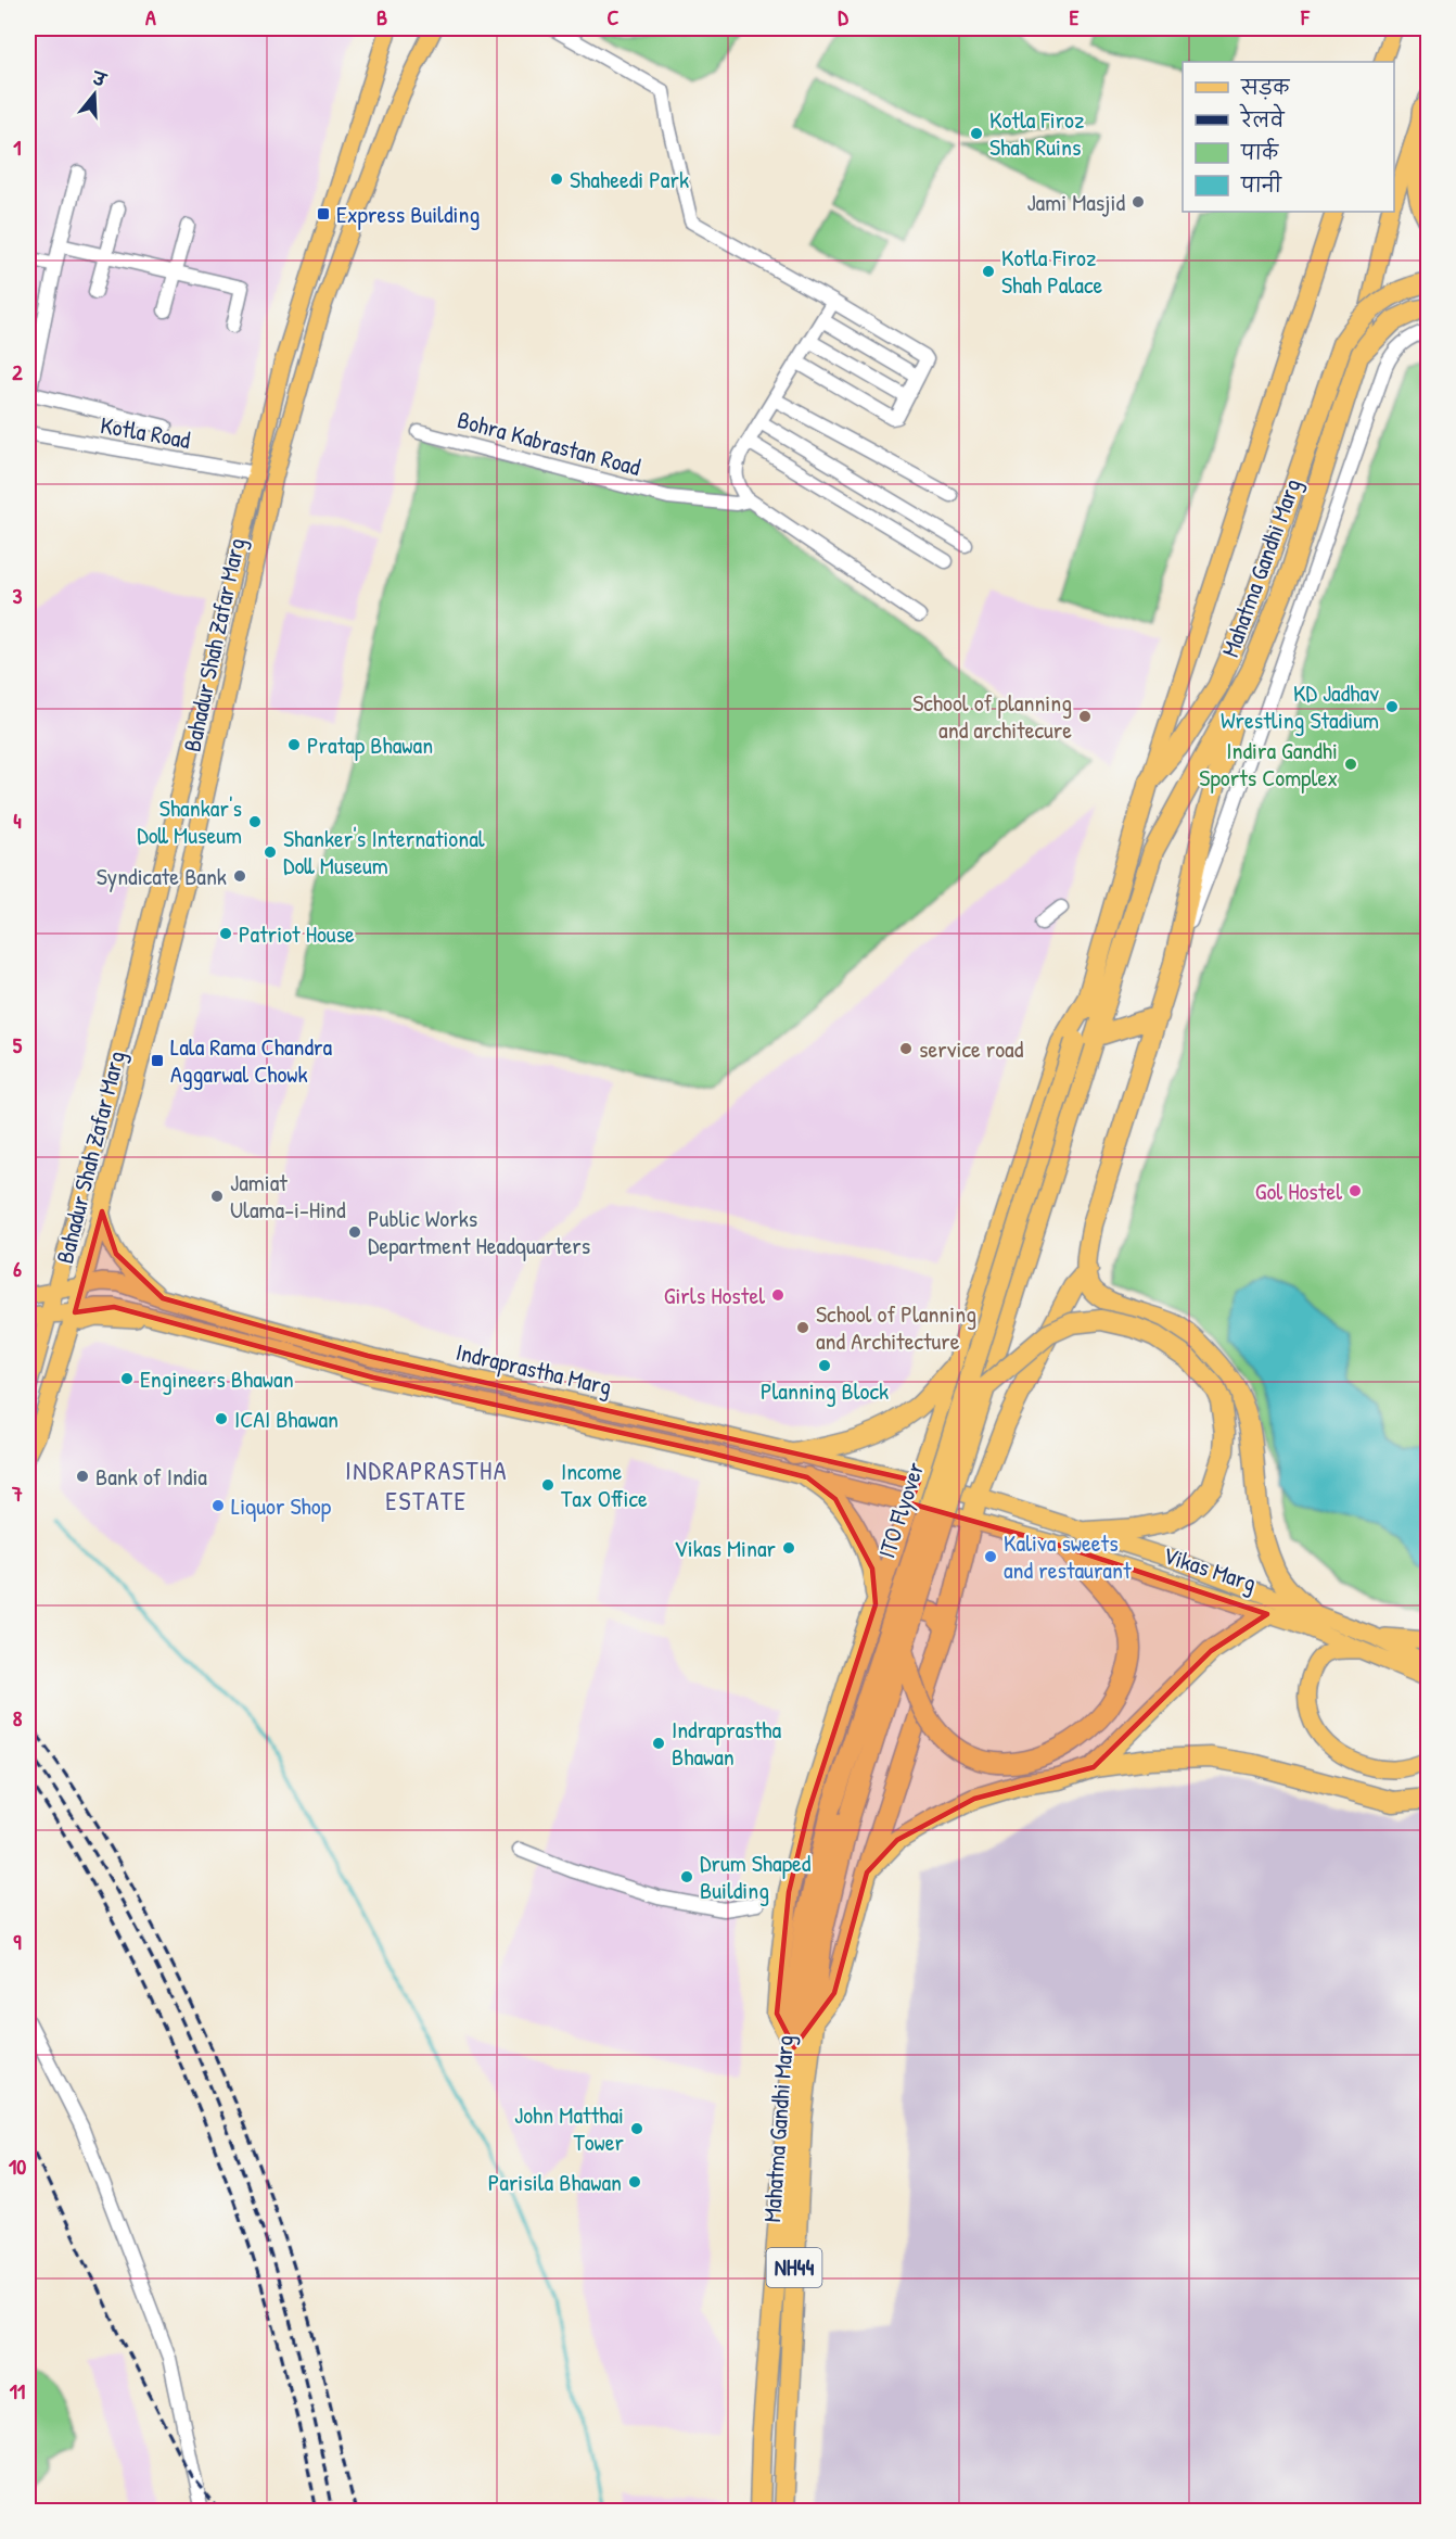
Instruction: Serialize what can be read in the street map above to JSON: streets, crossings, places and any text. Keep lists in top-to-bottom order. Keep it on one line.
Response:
{"streets":{"highway":["Mahatma Gandhi Marg","ITO Flyover","NH44"],"main road":["Bahadur Shah Zafar Marg","Indraprastha Marg","Vikas Marg"],"street":["Kotla Road","Bohra Kabrastan Road"]},"crossings":[["Kotla Road","Bahadur Shah Zafar Marg"],["Mahatma Gandhi Marg","ITO Flyover"],["Bahadur Shah Zafar Marg","Indraprastha Marg"],["Indraprastha Marg","Vikas Marg"]],"districts":["INDRAPRASTHA ESTATE"],"places":{"other":["Kotla Firoz Shah Ruins","Shaheedi Park","Jami Masjid","Kotla Firoz Shah Palace","KD Jadhav Wrestling Stadium","School of planning and architecure","Pratap Bhawan","Indira Gandhi Sports Complex","Shankar's Doll Museum","Shanker's International Doll Museum","Syndicate Bank","Patriot House","service road","Gol Hostel","Jamiat Ulama-i-Hind","Public Works Department Headquarters","Girls Hostel","School of Planning and Architecture","Planning Block","Engineers Bhawan","ICAI Bhawan","Bank of India","Income Tax Office","Liquor Shop","Vikas Minar","Kaliva sweets and restaurant","Indraprastha Bhawan","Drum Shaped Building","John Matthai Tower","Parisila Bhawan"],"transit":["Express Building","Lala Rama Chandra Aggarwal Chowk"]},"legend":["सड़क","रेलवे","पार्क","पानी"],"north":"top","grid":{"columns":["A","B","C","D","E","F"],"rows":["1","2","3","4","5","6","7","8","9","10","11"]}}
